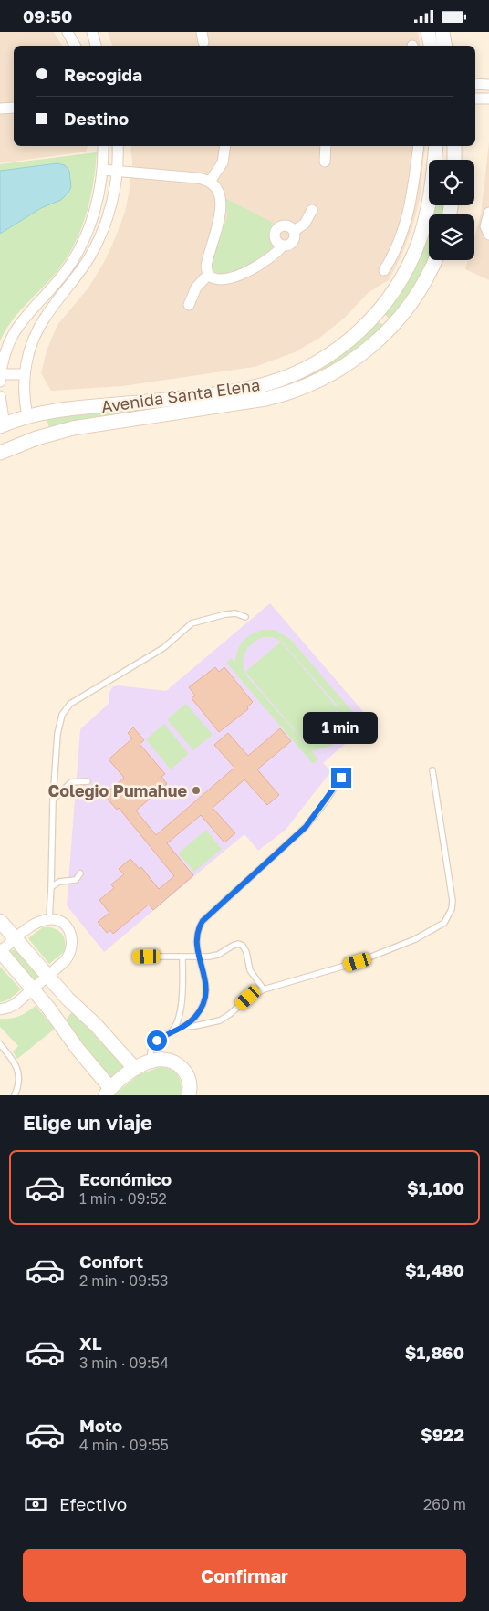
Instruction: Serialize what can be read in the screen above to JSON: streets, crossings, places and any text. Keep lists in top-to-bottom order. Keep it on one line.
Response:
{"streets":{"street":["Avenida Santa Elena"]},"places":["Colegio Pumahue"],"page":{"status":"09:50","banner":["Recogida","Destino"],"bubble":"1 min","heading":"Elige un viaje","list":[{"name":"Económico","note":"1 min · 09:52","value":"$1,100"},{"name":"Confort","note":"2 min · 09:53","value":"$1,480"},{"name":"XL","note":"3 min · 09:54","value":"$1,860"},{"name":"Moto","note":"4 min · 09:55","value":"$922"}],"pay":["Efectivo","260 m"],"buttons":"Confirmar"}}
